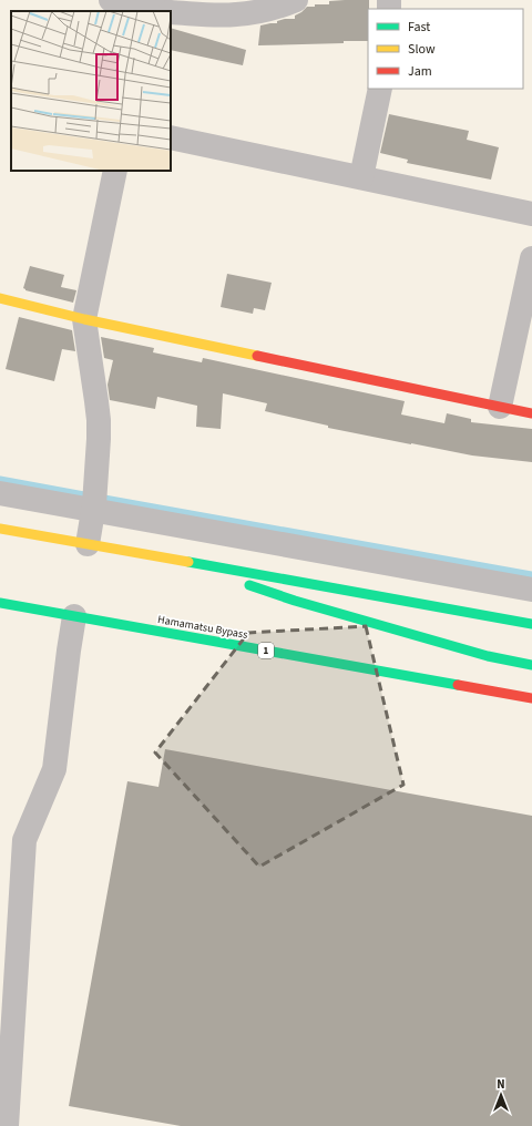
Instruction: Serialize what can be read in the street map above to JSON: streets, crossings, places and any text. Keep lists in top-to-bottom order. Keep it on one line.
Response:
{"streets":{"main road":["Hamamatsu Bypass","1"]},"legend":["Fast","Slow","Jam"],"north":"top"}
